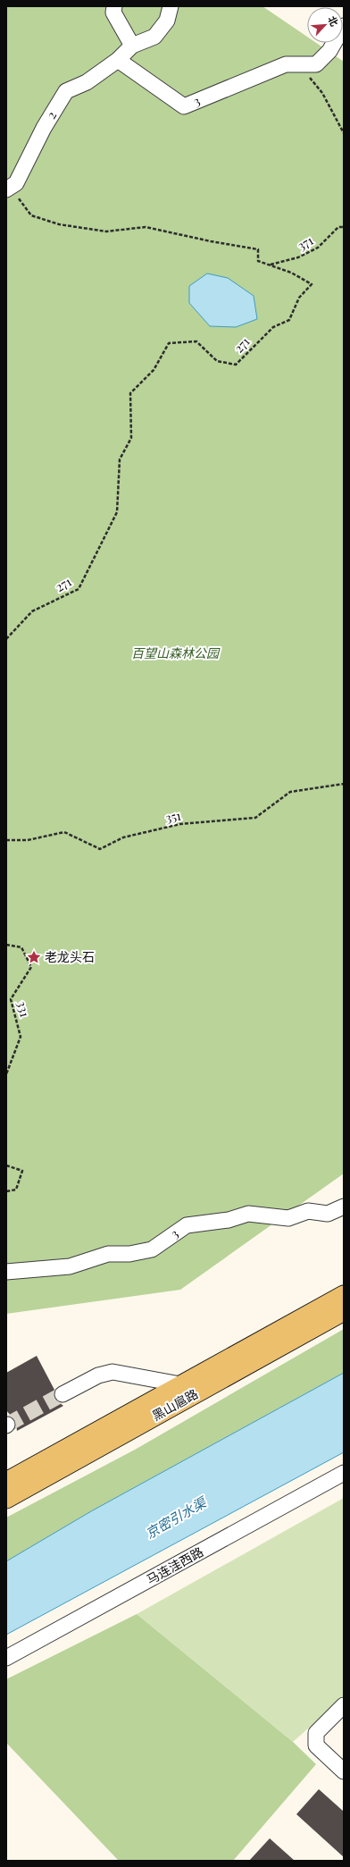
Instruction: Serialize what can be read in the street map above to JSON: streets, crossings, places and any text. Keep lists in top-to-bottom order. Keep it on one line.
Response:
{"streets":{"main road":["黑山扈路"],"street":["3","2","马连洼西路"],"path":["371","271","351","331"]},"crossings":[["3","2"],["2","271"],["371","271"]],"water":["京密引水渠"],"parks":["百望山森林公园"],"places":{"place":["老龙头石"]},"north":"top right"}
